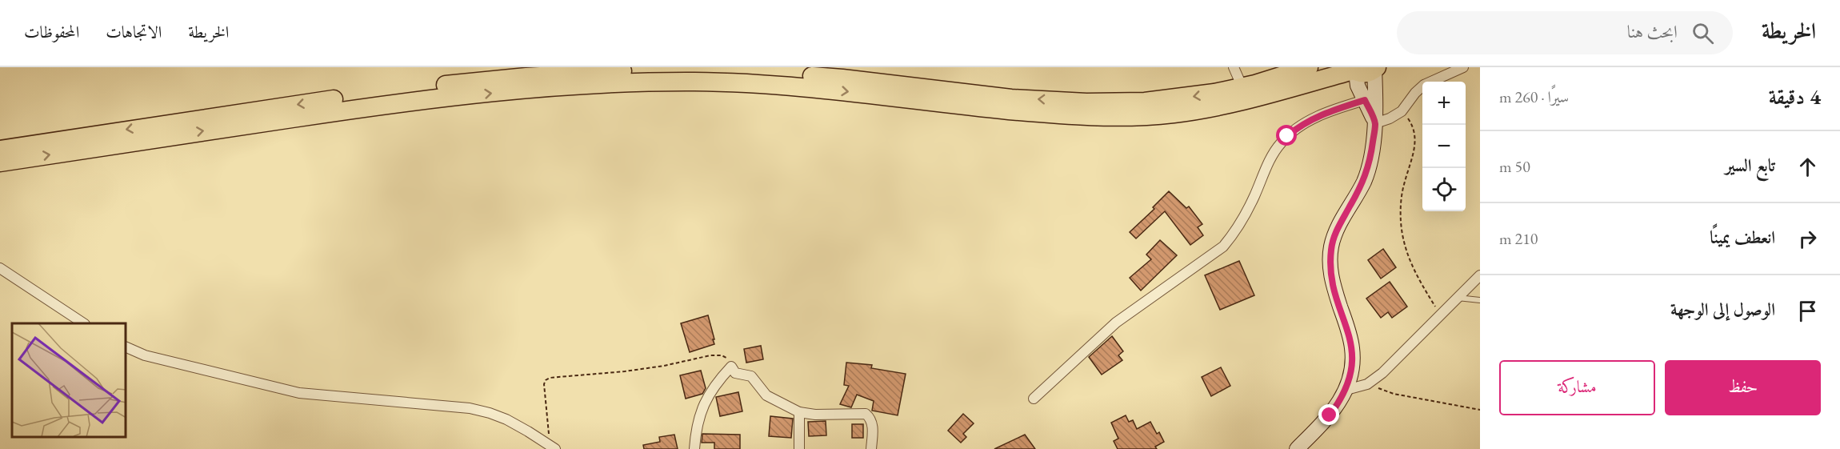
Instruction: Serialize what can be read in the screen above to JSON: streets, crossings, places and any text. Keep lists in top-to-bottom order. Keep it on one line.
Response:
{"page":{"header":"الخريطة","search":"ابحث هنا","nav":["الخريطة","الاتجاهات","المحفوظات"],"heading":["4 دقيقة","سيرًا · 260 m"],"map_buttons":["+","−"],"list":[["تابع السير","50 m"],["انعطف يمينًا","210 m"],"الوصول إلى الوجهة"],"buttons":["حفظ","مشاركة"]}}
